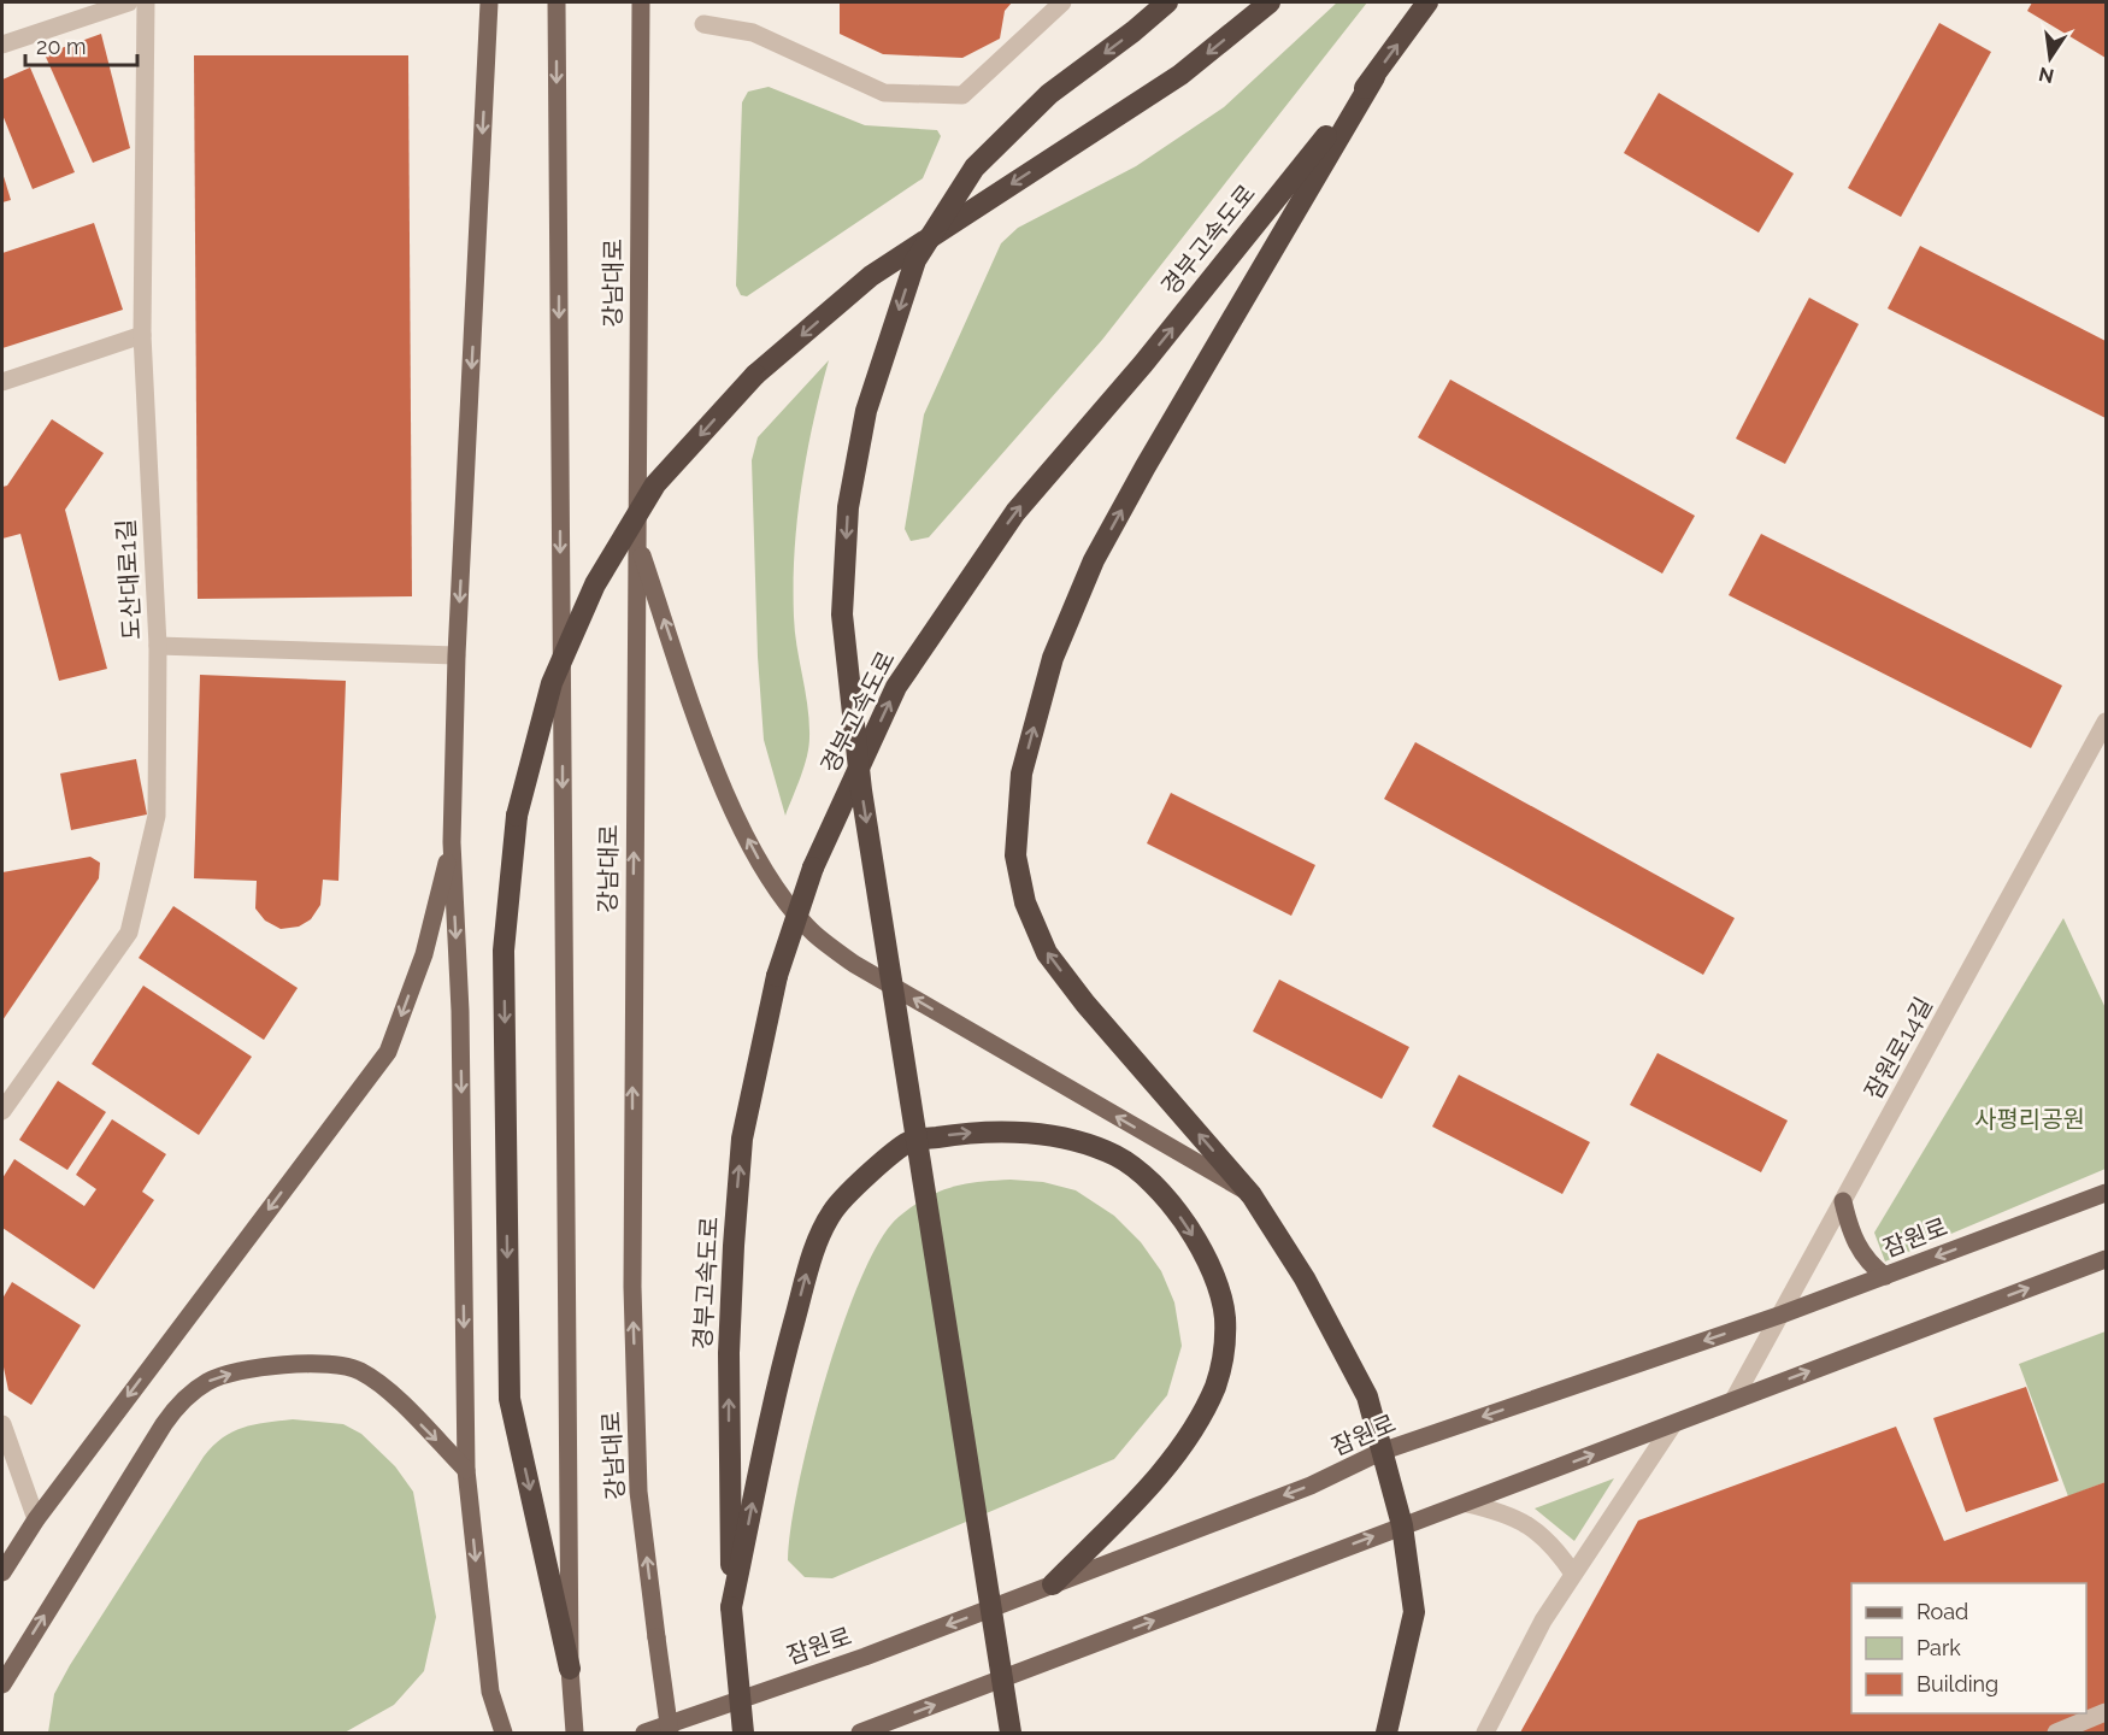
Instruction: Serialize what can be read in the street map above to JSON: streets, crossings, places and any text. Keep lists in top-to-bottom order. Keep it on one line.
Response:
{"streets":{"highway":["경부고속도로"],"main road":["강남대로","잠원로"],"street":["도산대로1길","잠원로14길"]},"crossings":[["잠원로14길","잠원로"]],"one_way":["경부고속도로"],"parks":["사평리공원"],"legend":["Road","Park","Building"],"scale_bar":"20 m","north":"bottom"}
